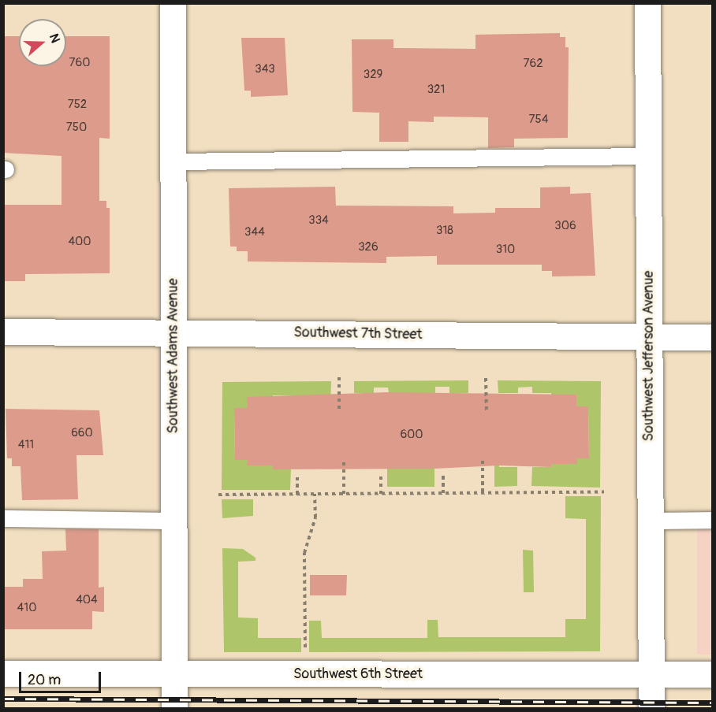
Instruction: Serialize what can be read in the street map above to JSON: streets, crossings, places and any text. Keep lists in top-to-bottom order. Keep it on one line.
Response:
{"streets":{"street":["Southwest 7th Street","Southwest Adams Avenue","Southwest Jefferson Avenue","Southwest 6th Street"]},"crossings":[["Southwest 7th Street","Southwest Adams Avenue"],["Southwest 7th Street","Southwest Jefferson Avenue"],["Southwest Adams Avenue","Southwest 6th Street"],["Southwest Jefferson Avenue","Southwest 6th Street"]],"house_numbers":["760","762","343","329","321","752","754","750","334","306","318","344","400","326","310","660","600","411","404","410"],"scale_bar":"20 m","north":"right"}
